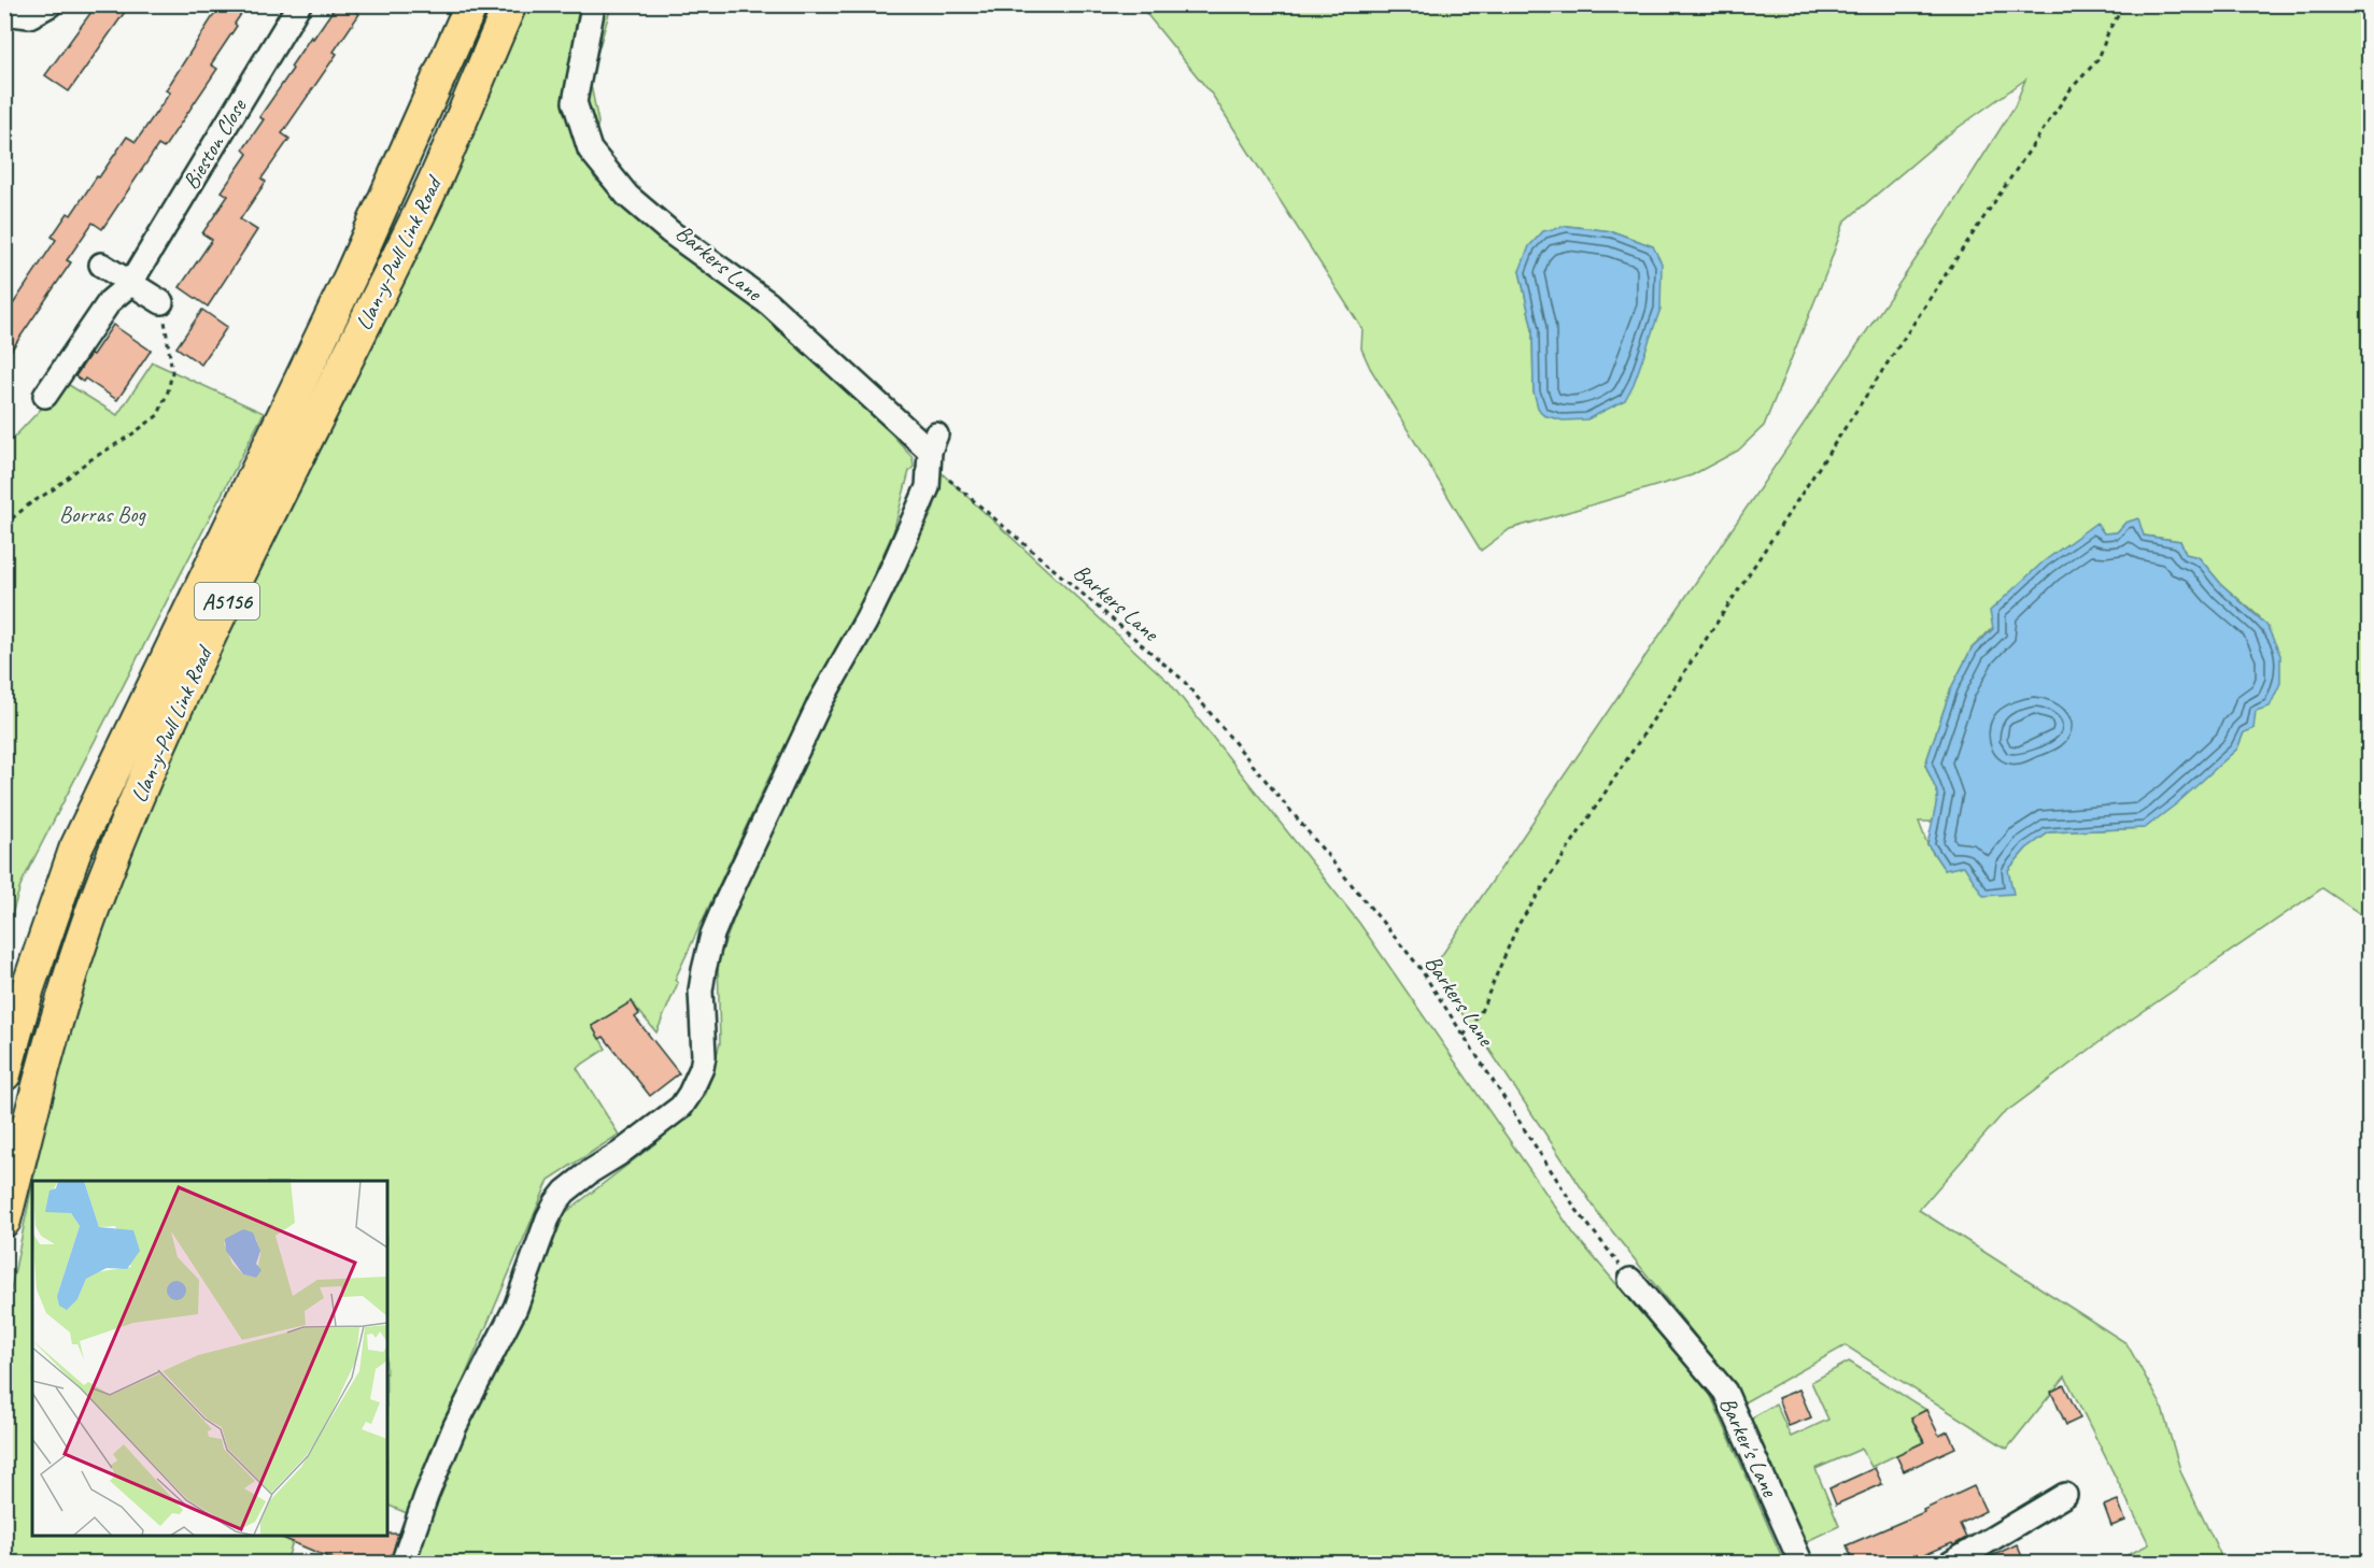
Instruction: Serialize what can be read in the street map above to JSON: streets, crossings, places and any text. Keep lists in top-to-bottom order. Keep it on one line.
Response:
{"streets":{"highway":["Llan-y-Pwll Link Road","A5156"],"street":["Bieston Close","Barker's Lane"],"path":["Barkers Lane"]},"crossings":[["Barkers Lane","Barker's Lane"]],"parks":["Borras Bog"]}
